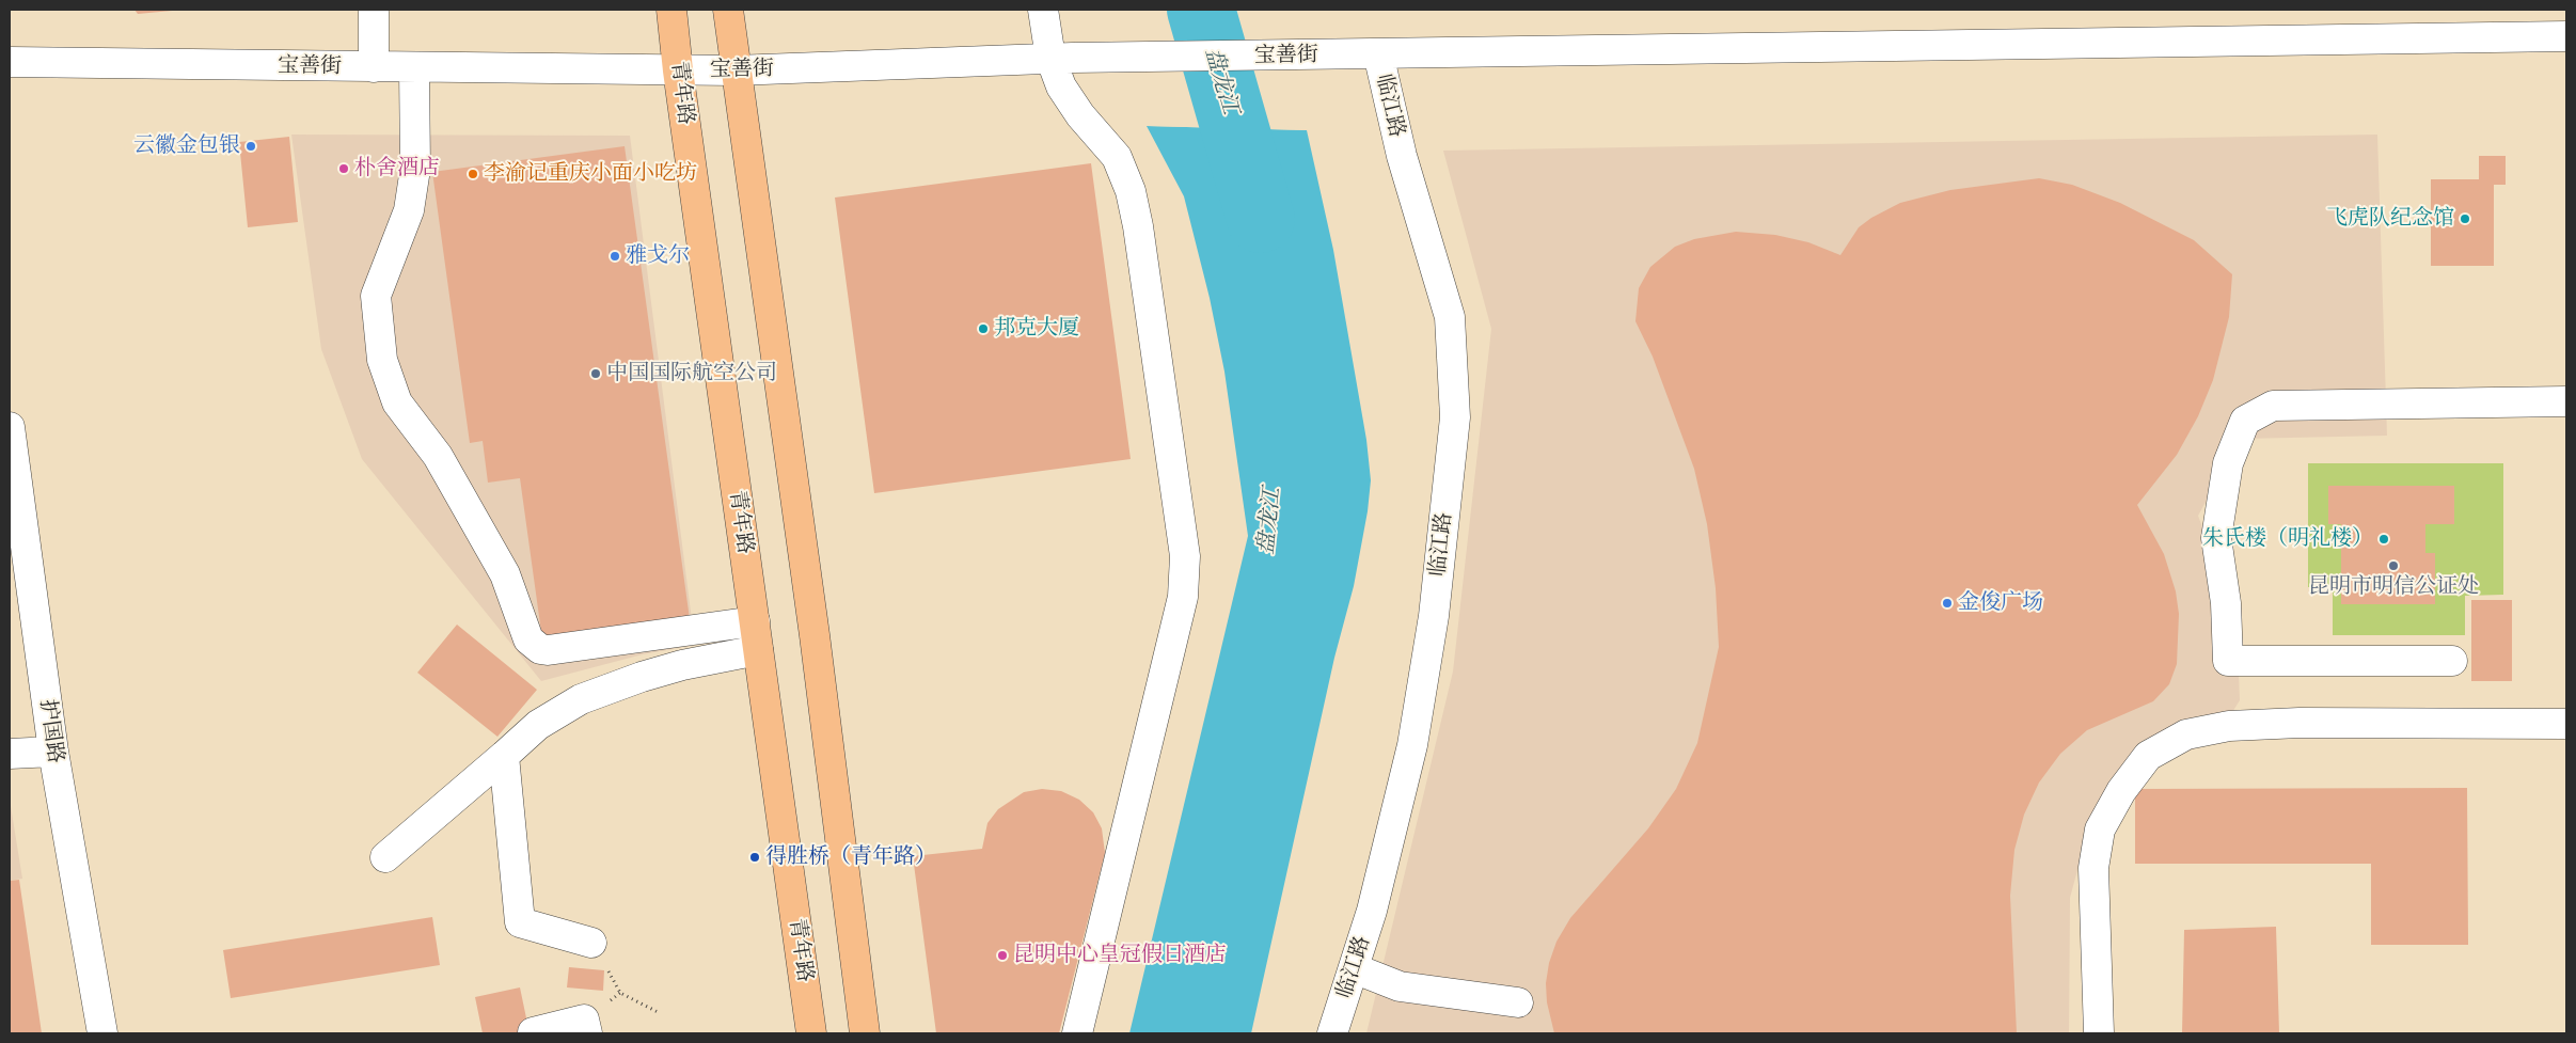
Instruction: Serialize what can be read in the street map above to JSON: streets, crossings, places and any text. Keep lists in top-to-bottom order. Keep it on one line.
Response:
{"streets":{"main road":["青年路"],"street":["宝善街","临江路","护国路"]},"crossings":[["宝善街","青年路"],["宝善街","临江路"]],"water":["盘龙江"],"places":["云徽金包银","朴舍酒店","李渝记重庆小面小吃坊","飞虎队纪念馆","雅戈尔","邦克大厦","中国国际航空公司","朱氏楼（明礼楼）","昆明市明信公证处","金俊广场","得胜桥（青年路）","昆明中心皇冠假日酒店"]}
